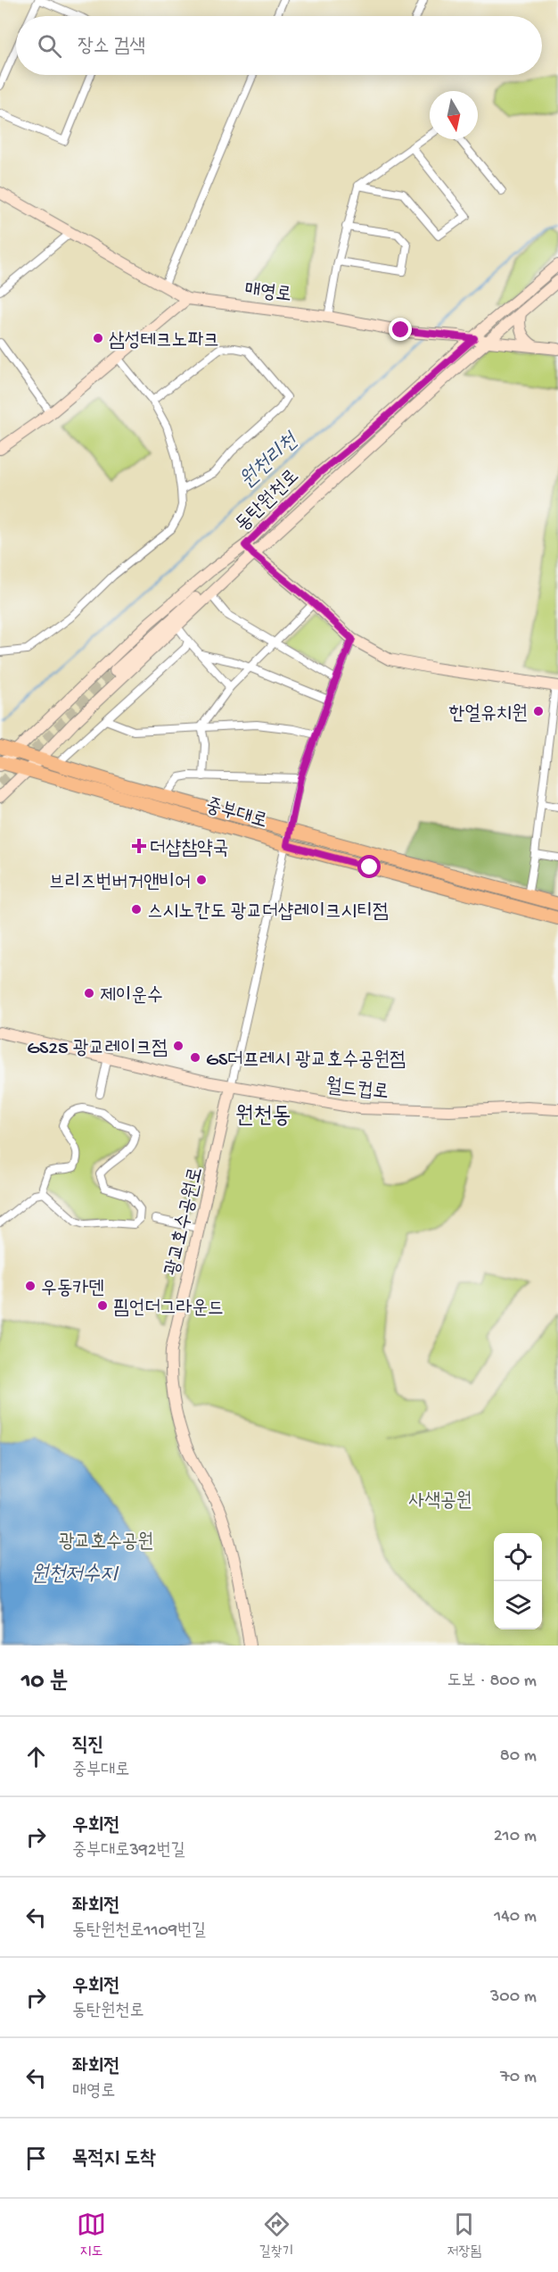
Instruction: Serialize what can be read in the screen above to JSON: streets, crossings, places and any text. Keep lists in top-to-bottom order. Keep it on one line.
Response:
{"streets":{"main road":["중부대로"],"street":["매영로","동탄원천로","월드컵로","광교호수공원로"]},"crossings":[["매영로","동탄원천로"],["동탄원천로","중부대로"],["중부대로","광교호수공원로"],["월드컵로","광교호수공원로"]],"districts":["원천동"],"water":["원천리천","원천저수지"],"parks":["사색공원","광교호수공원"],"places":{"other":["삼성테크노파크","한얼유치원","브리즈번버거앤비어","스시노칸도 광교더샵레이크시티점","제이운수","GS25 광교레이크점","GS더프레시 광교호수공원점","우동카덴","핌언더그라운드"],"health":["더샵참약국"]},"north":"bottom","page":{"search":"장소 검색","heading":["10 분","도보 · 800 m"],"list":[["직진","중부대로","80 m"],["우회전","중부대로392번길","210 m"],["좌회전","동탄원천로1109번길","140 m"],["우회전","동탄원천로","300 m"],["좌회전","매영로","70 m"],"목적지 도착"],"nav":["지도","길찾기","저장됨"]}}
